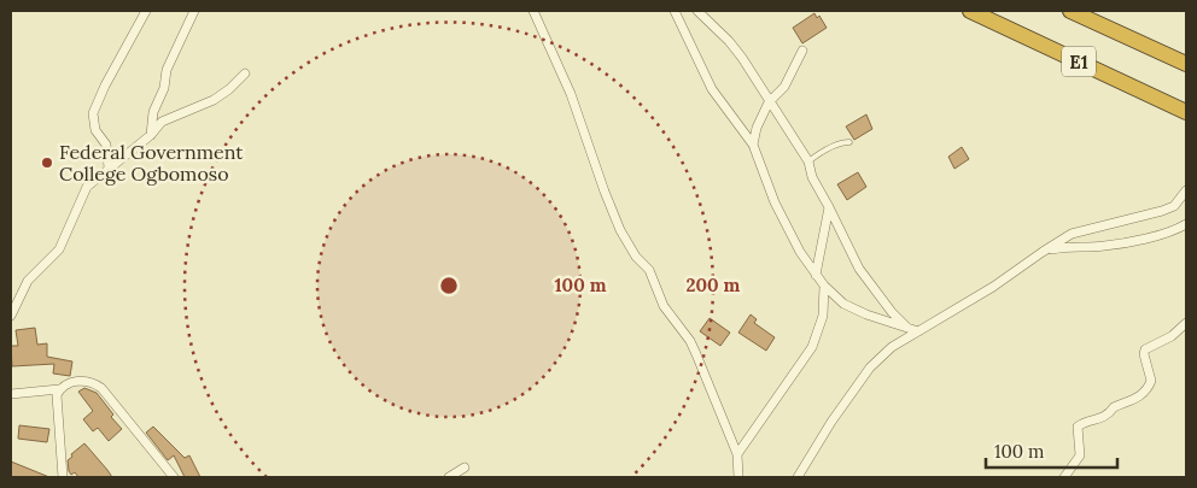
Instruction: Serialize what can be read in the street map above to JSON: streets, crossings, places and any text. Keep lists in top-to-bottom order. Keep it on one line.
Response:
{"streets":{"highway":["E1"]},"places":["Federal Government College Ogbomoso"],"scale_bar":"100 m","rings":["100 m","200 m"]}
